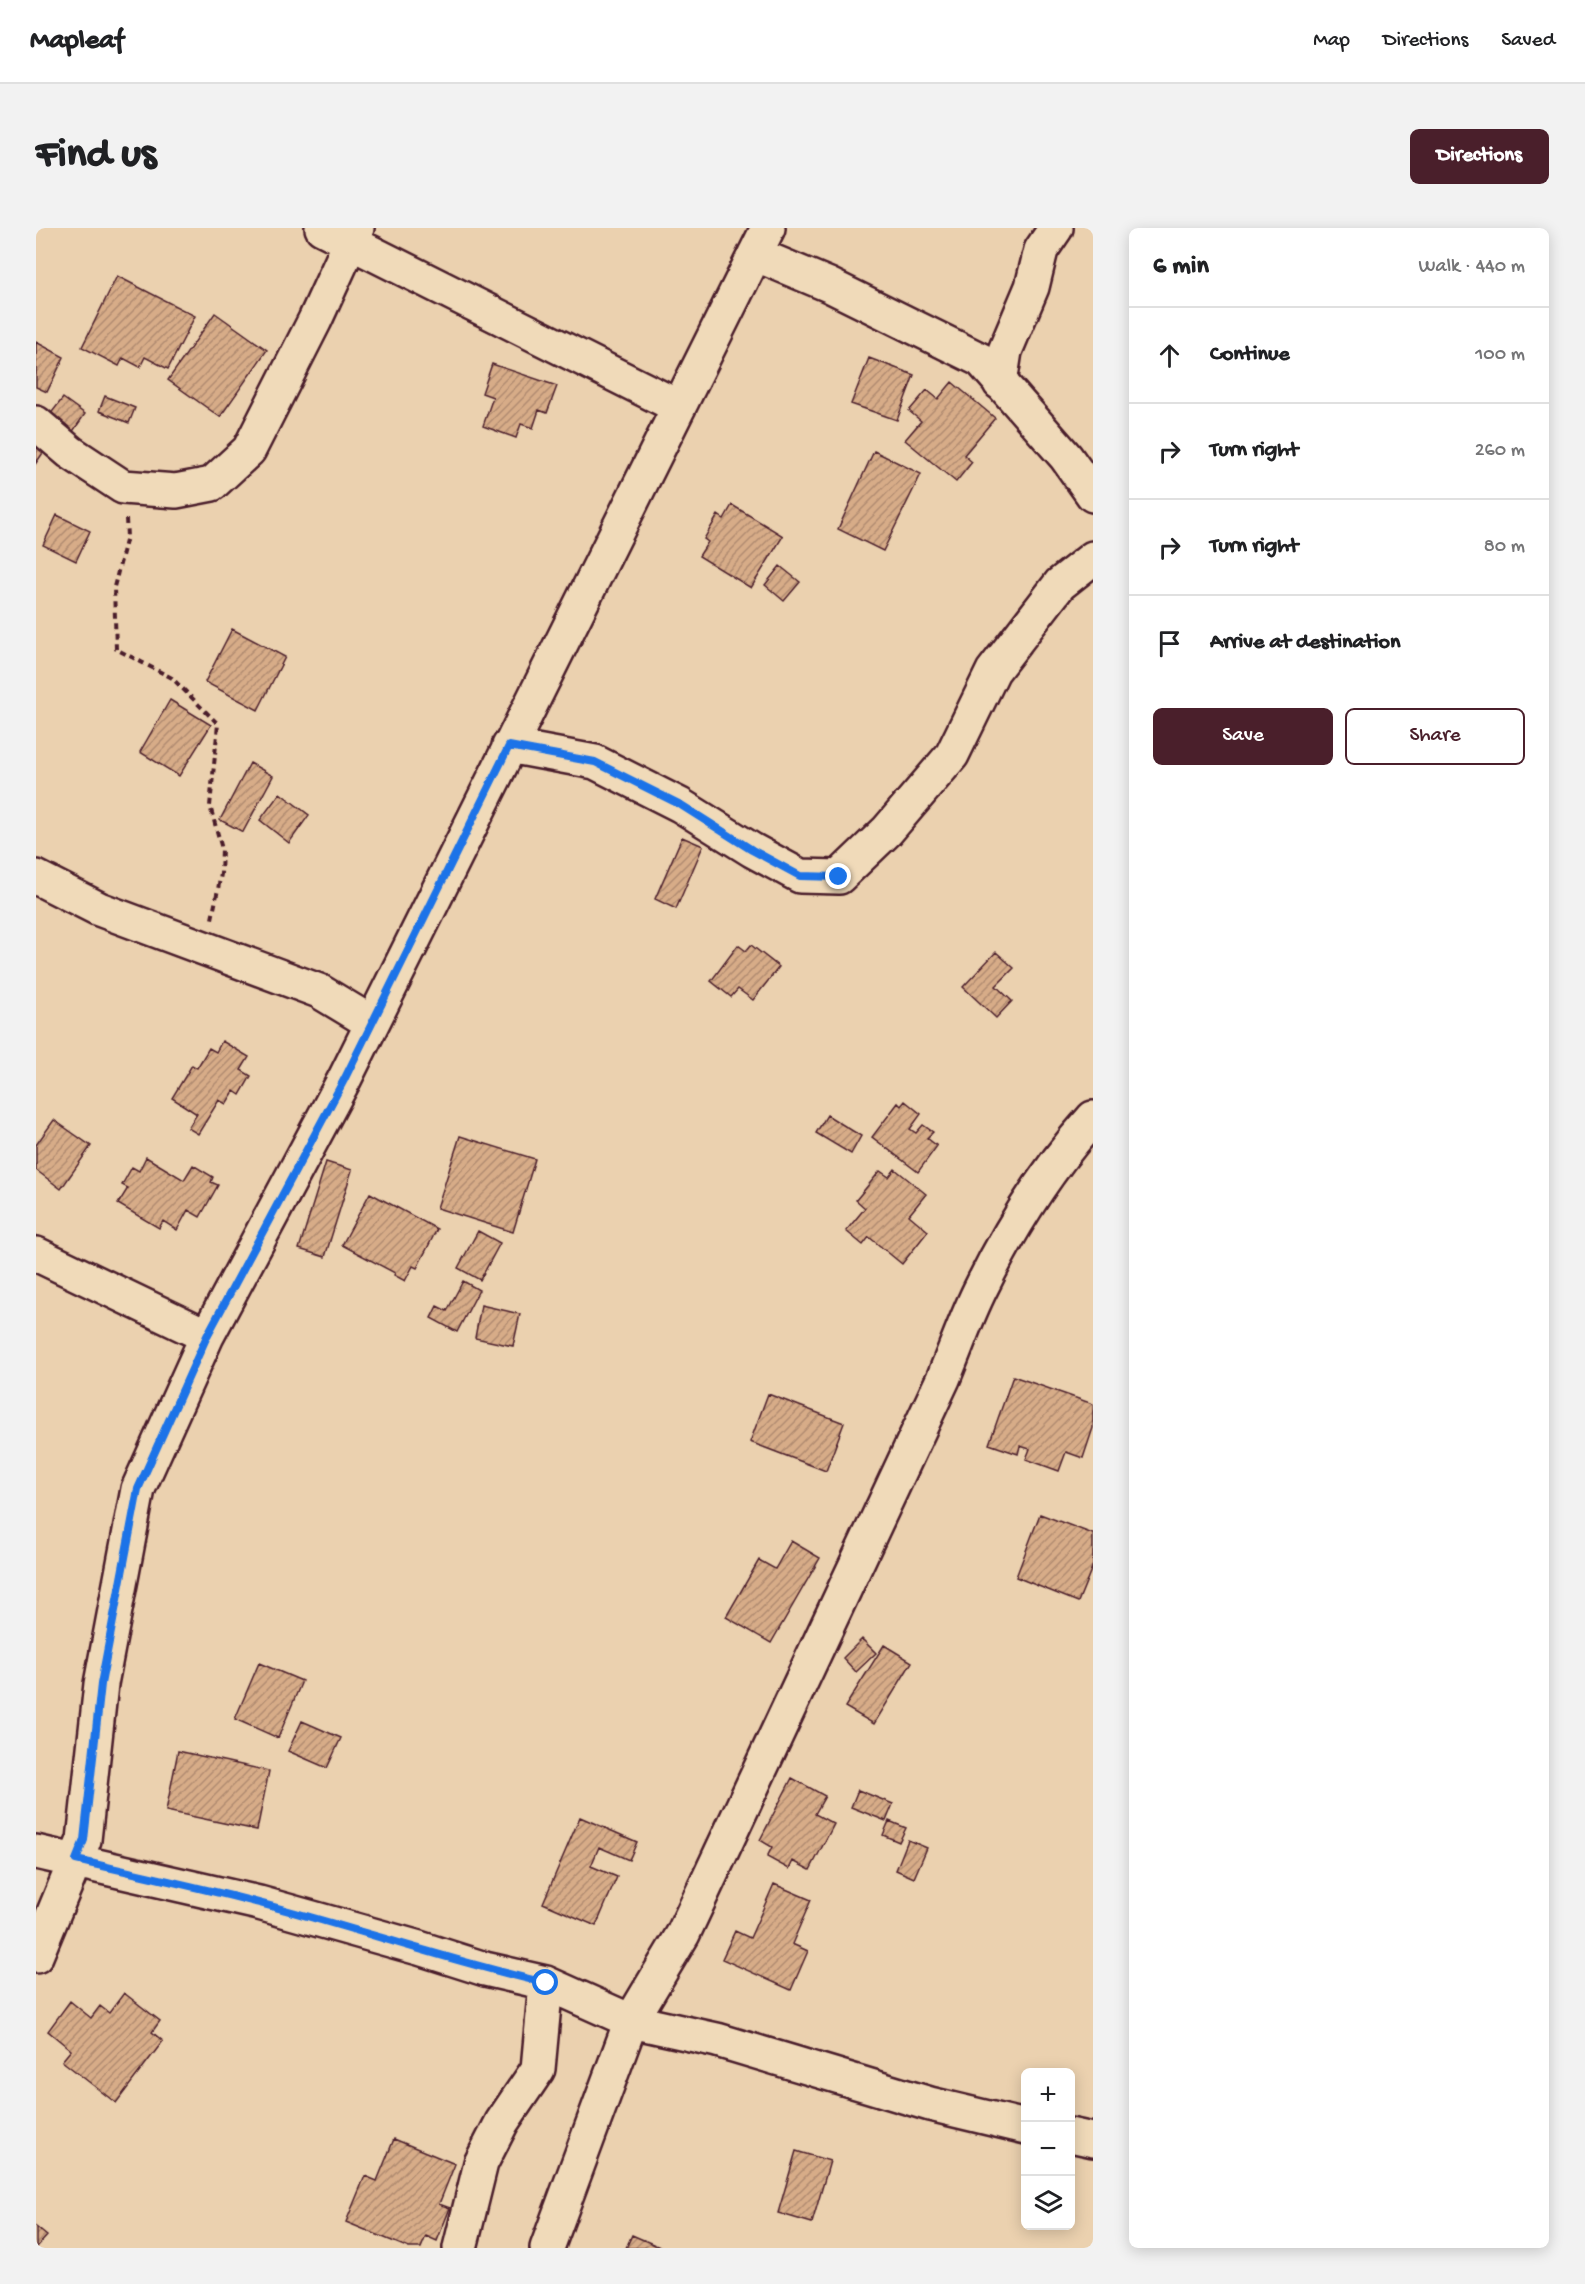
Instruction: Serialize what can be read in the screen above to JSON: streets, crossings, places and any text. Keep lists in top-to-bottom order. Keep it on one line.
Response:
{"page":{"header":"Mapleaf","nav":["Map","Directions","Saved"],"buttons":["Directions",["Save","Share"]],"title":"Find us","heading":["6 min","Walk · 440 m"],"list":[["Continue","100 m"],["Turn right","260 m"],["Turn right","80 m"],"Arrive at destination"],"map_buttons":["+","−"]}}
